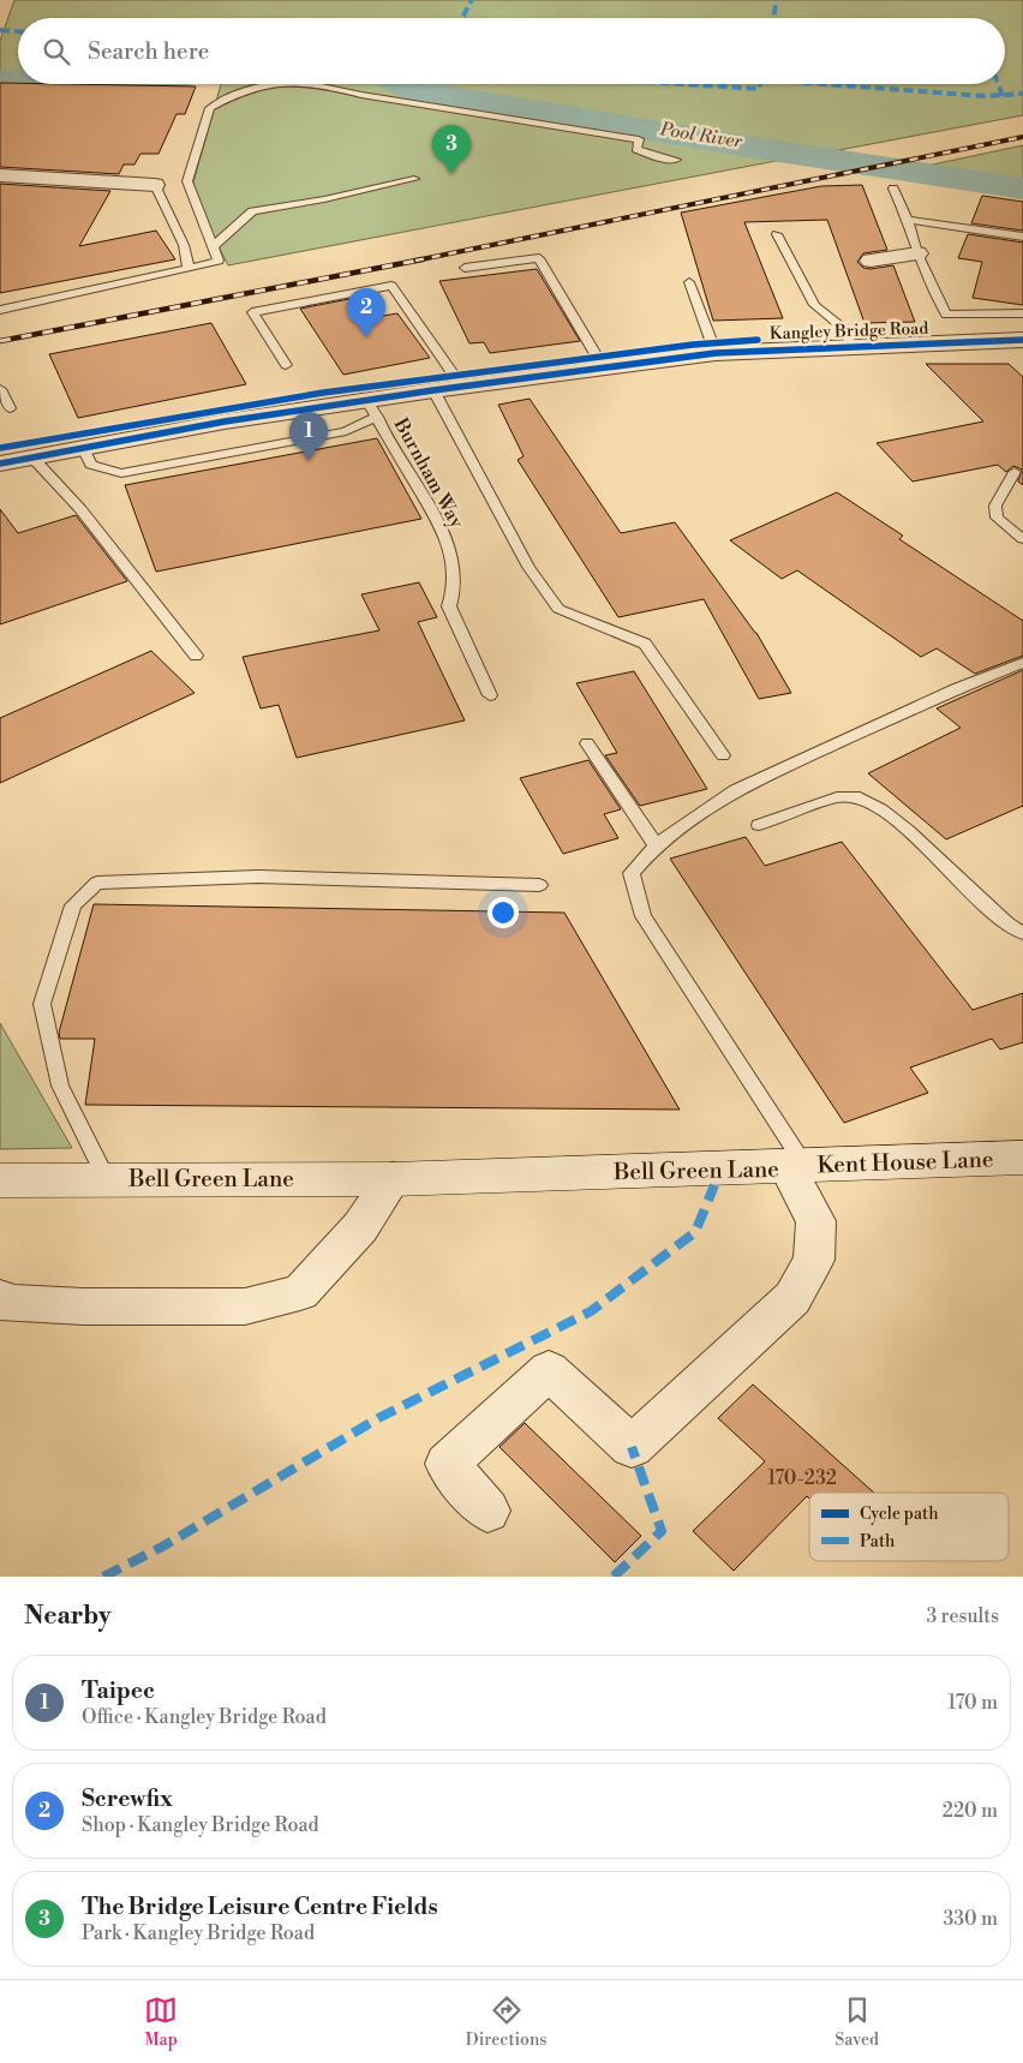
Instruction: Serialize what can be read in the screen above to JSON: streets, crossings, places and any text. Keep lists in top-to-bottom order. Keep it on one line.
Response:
{"streets":{"street":["Kangley Bridge Road","Kent House Lane","Bell Green Lane"],"lane":["Burnham Way"]},"crossings":[["Kangley Bridge Road","Burnham Way"],["Kent House Lane","Bell Green Lane"]],"water":["Pool River"],"house_numbers":["170-232"],"legend":["Cycle path","Path"],"page":{"search":"Search here","pins":["3","2","1"],"heading":["Nearby","3 results"],"list":[{"mark":"1","name":"Taipec","note":"Office · Kangley Bridge Road","value":"170 m"},{"mark":"2","name":"Screwfix","note":"Shop · Kangley Bridge Road","value":"220 m"},{"mark":"3","name":"The Bridge Leisure Centre Fields","note":"Park · Kangley Bridge Road","value":"330 m"}],"nav":["Map","Directions","Saved"]}}
